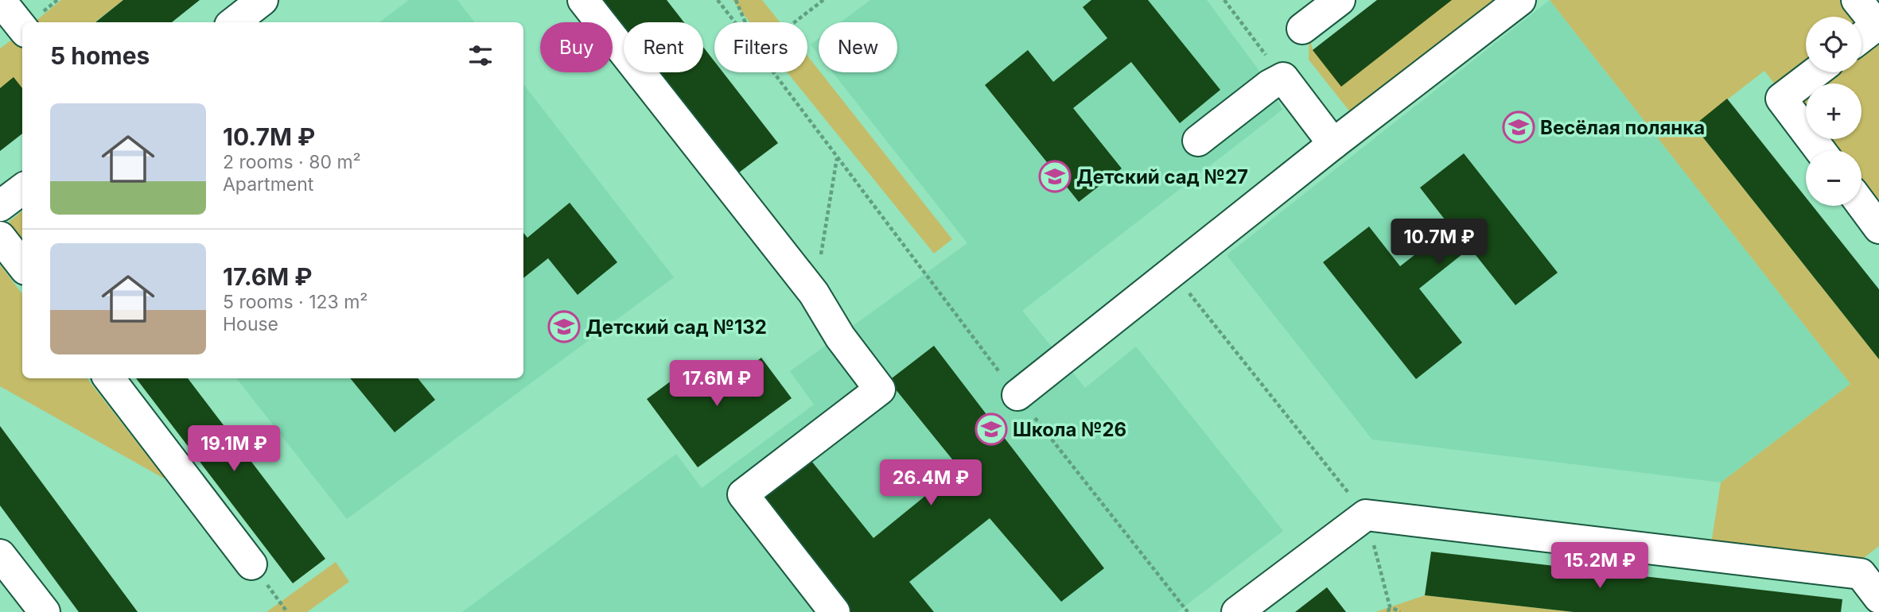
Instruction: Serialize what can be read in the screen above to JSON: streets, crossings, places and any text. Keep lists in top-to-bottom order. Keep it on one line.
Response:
{"places":{"school or university":["Весёлая полянка","Детский сад №27","Детский сад №132","Школа №26"]},"page":{"map_buttons":["+","−"],"chip":["Buy","Rent","Filters","New"],"heading":"5 homes","list":[{"name":"10.7M ₽","note":"2 rooms · 80 m² · Apartment"},{"name":"17.6M ₽","note":"5 rooms · 123 m² · House"}],"price":["10.7M ₽","17.6M ₽","19.1M ₽","26.4M ₽","15.2M ₽"]}}
